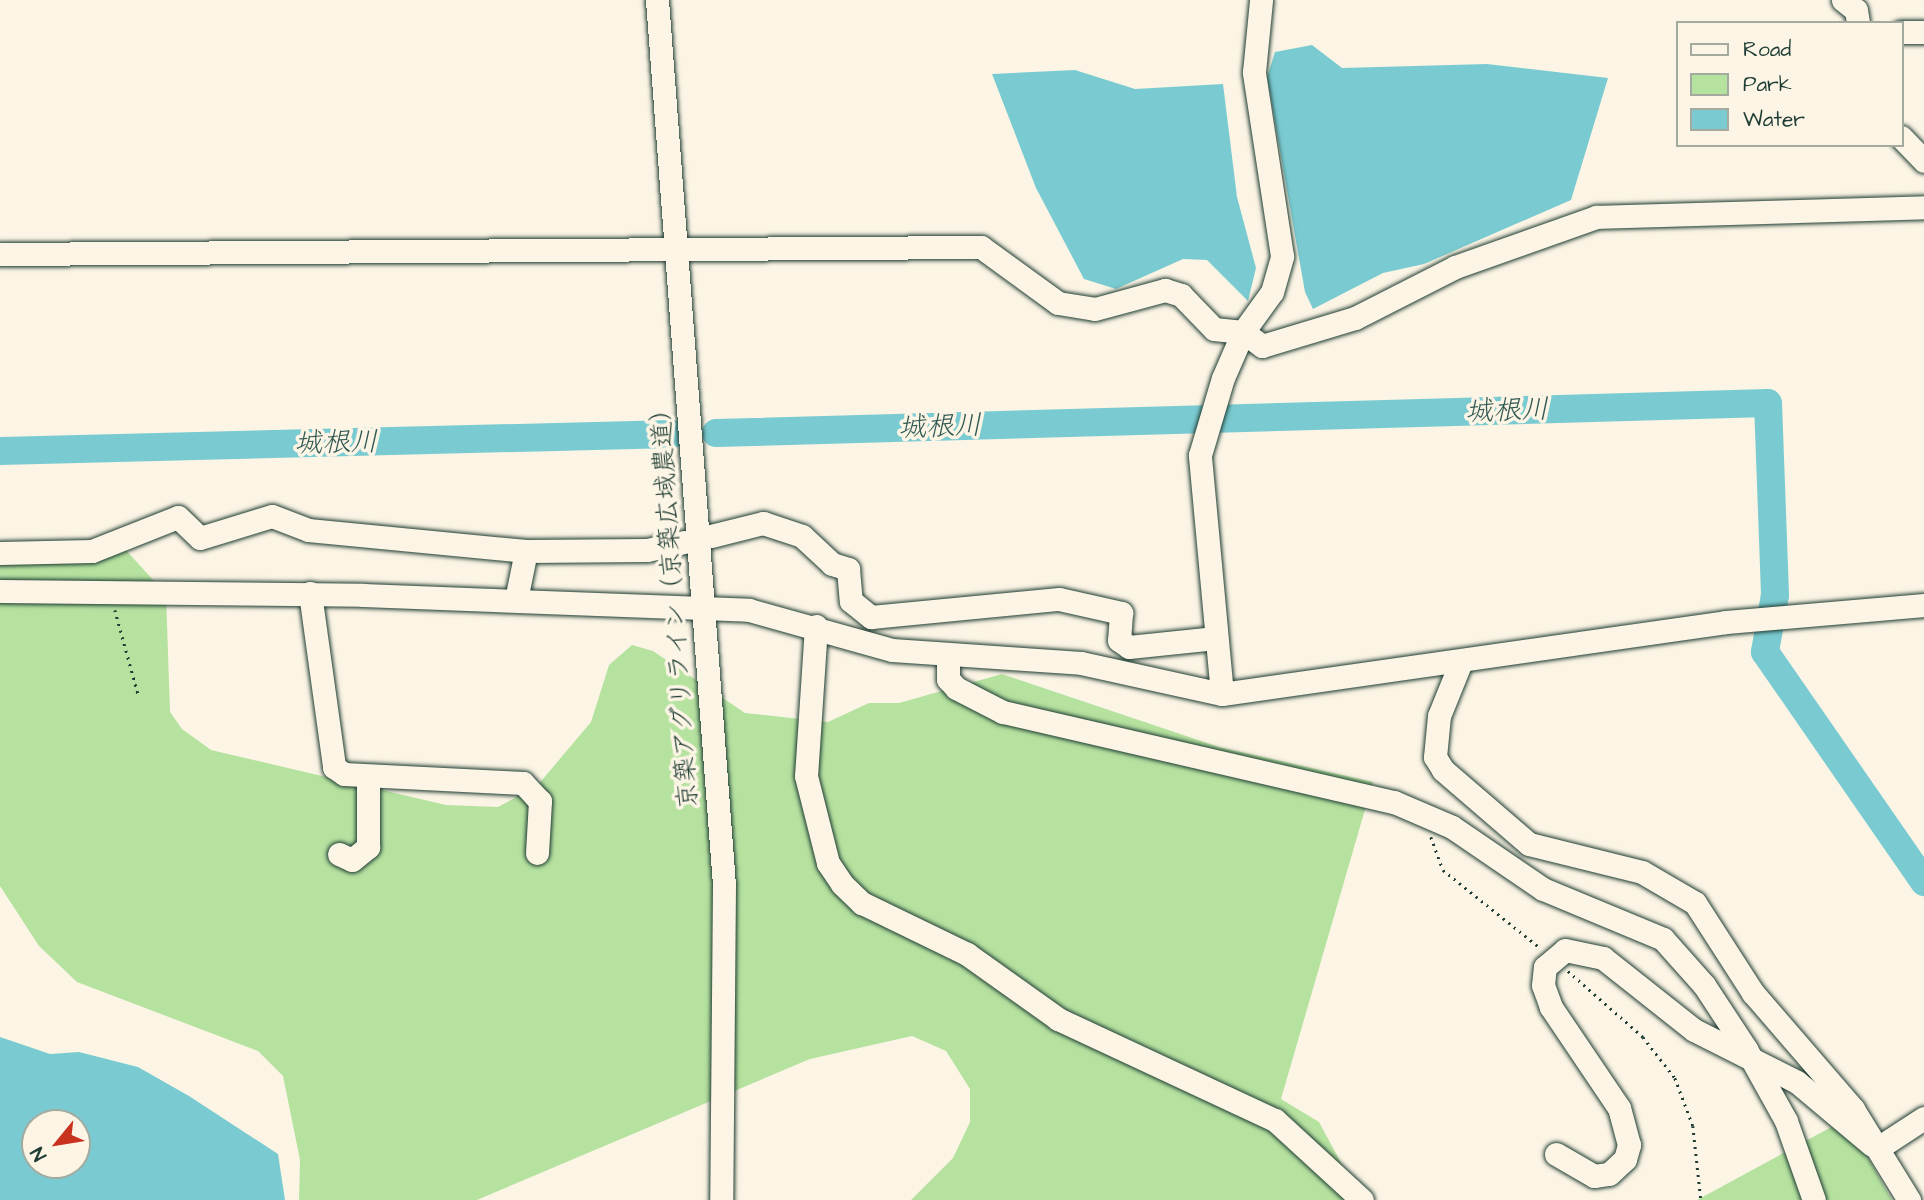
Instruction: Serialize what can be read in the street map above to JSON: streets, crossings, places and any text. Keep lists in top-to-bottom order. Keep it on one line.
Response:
{"streets":{"street":["京築アグリライン（京築広域農道）"]},"water":["城根川"],"legend":["Road","Park","Water"],"north":"bottom left"}
